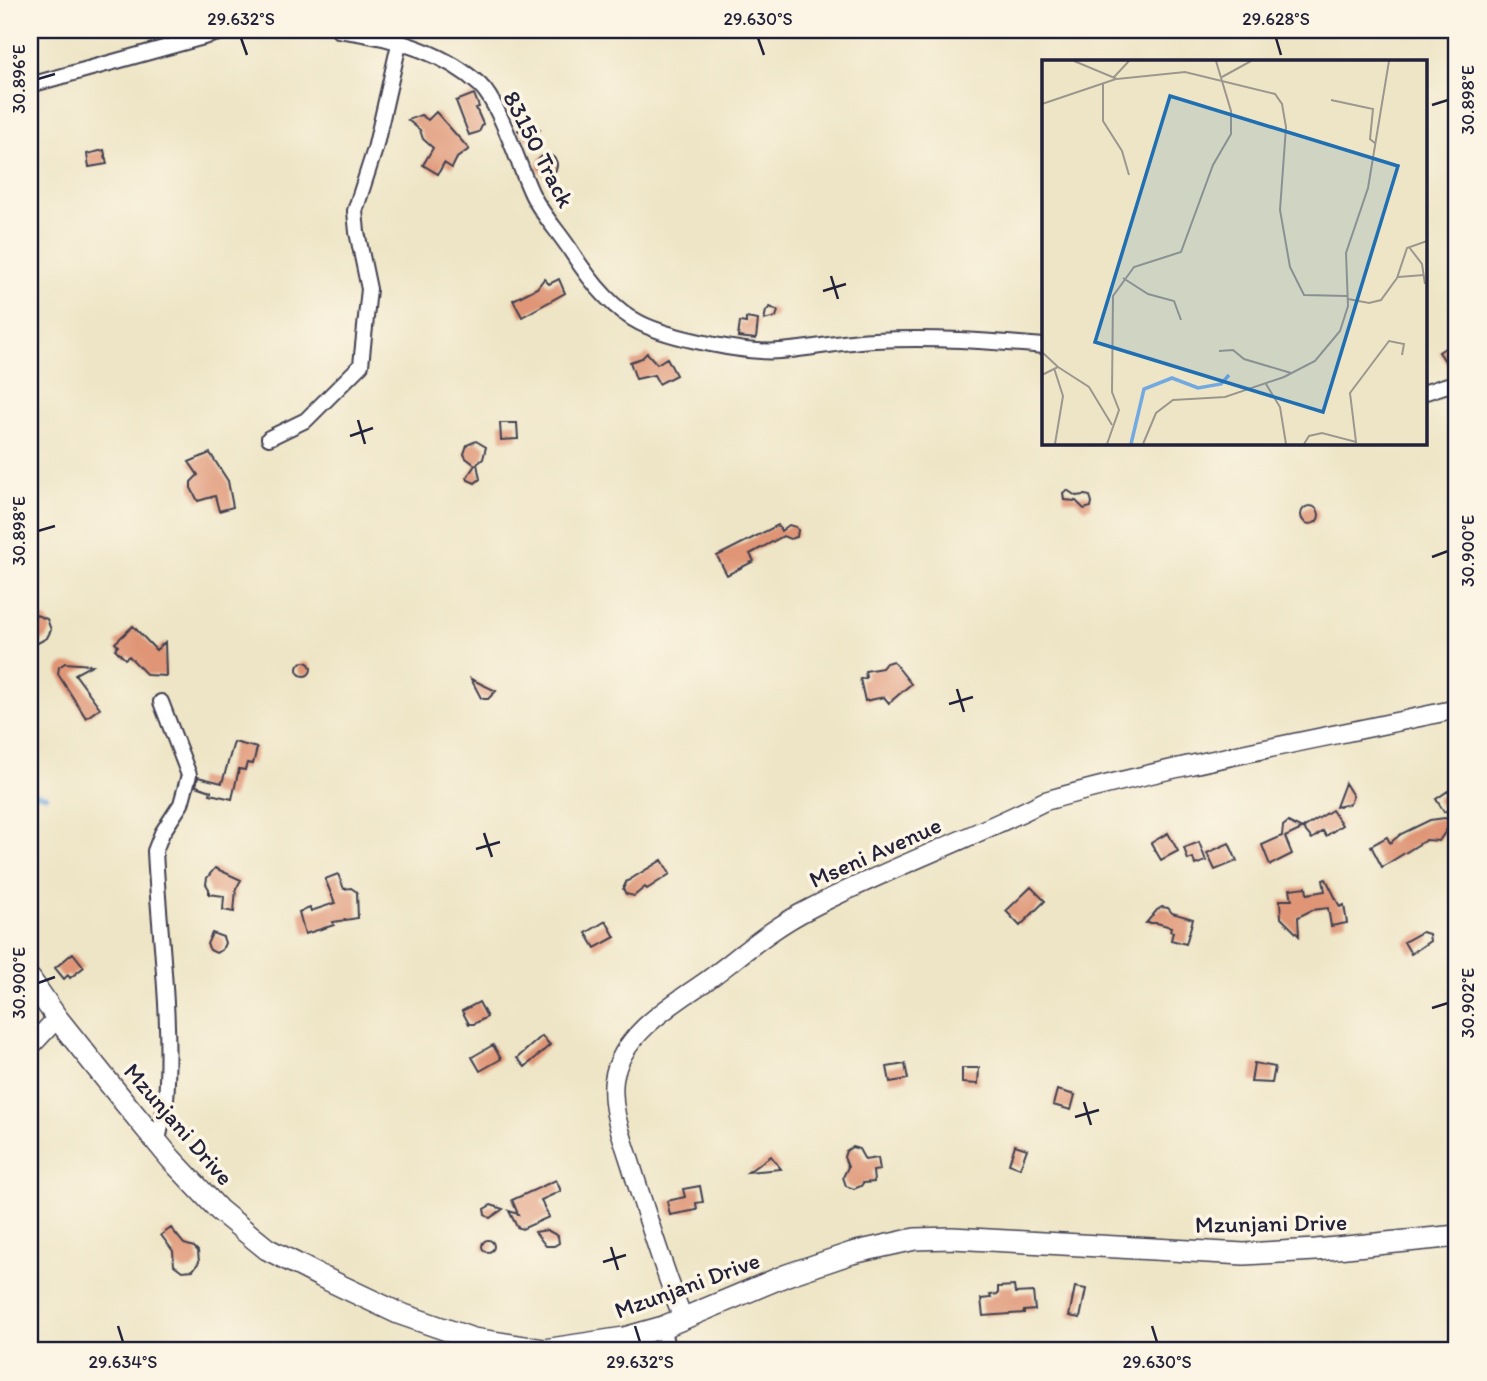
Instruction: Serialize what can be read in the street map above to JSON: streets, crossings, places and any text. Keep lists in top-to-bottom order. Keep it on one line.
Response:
{"streets":{"main road":["Mzunjani Drive"],"street":["83150 Track","Mseni Avenue"]},"crossings":[["Mseni Avenue","Mzunjani Drive"]],"coordinates":["29.632°S","29.630°S","29.628°S","30.896°E","30.898°E","30.900°E","30.902°E","29.634°S"]}
